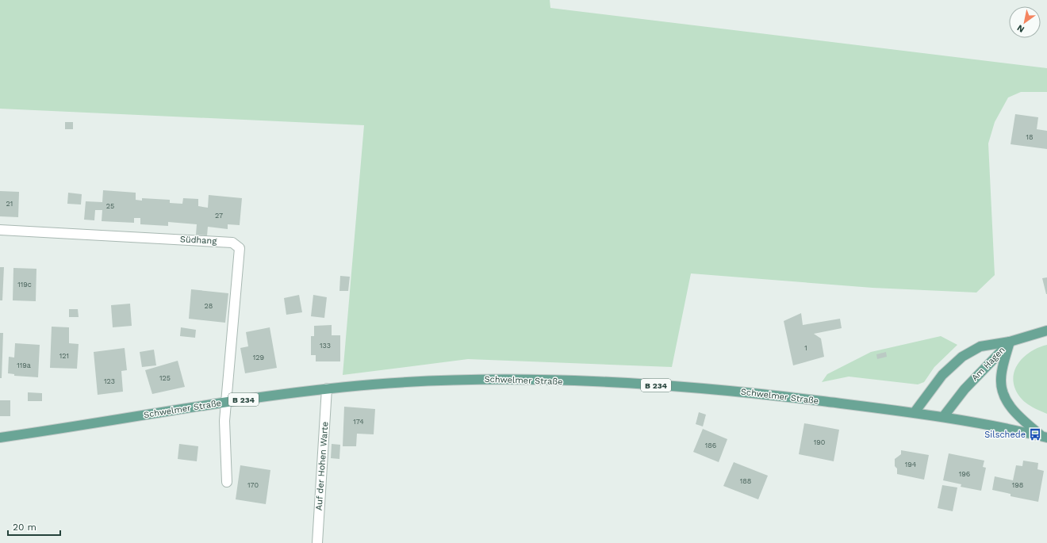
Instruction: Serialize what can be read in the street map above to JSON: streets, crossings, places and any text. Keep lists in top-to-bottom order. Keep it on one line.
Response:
{"streets":{"main road":["Am Hagen","Schwelmer Straße","B 234"],"street":["Südhang","Auf der Hohen Warte"]},"crossings":[["Südhang","Schwelmer Straße"],["Am Hagen","Schwelmer Straße"],["Schwelmer Straße","Auf der Hohen Warte"]],"places":{"bus stop":["Silschede"]},"house_numbers":["18","21","25","27","119c","28","133","1","121","129","119a","125","123","174","190","186","194","196","188","170","198"],"scale_bar":"20 m","north":"bottom left"}
